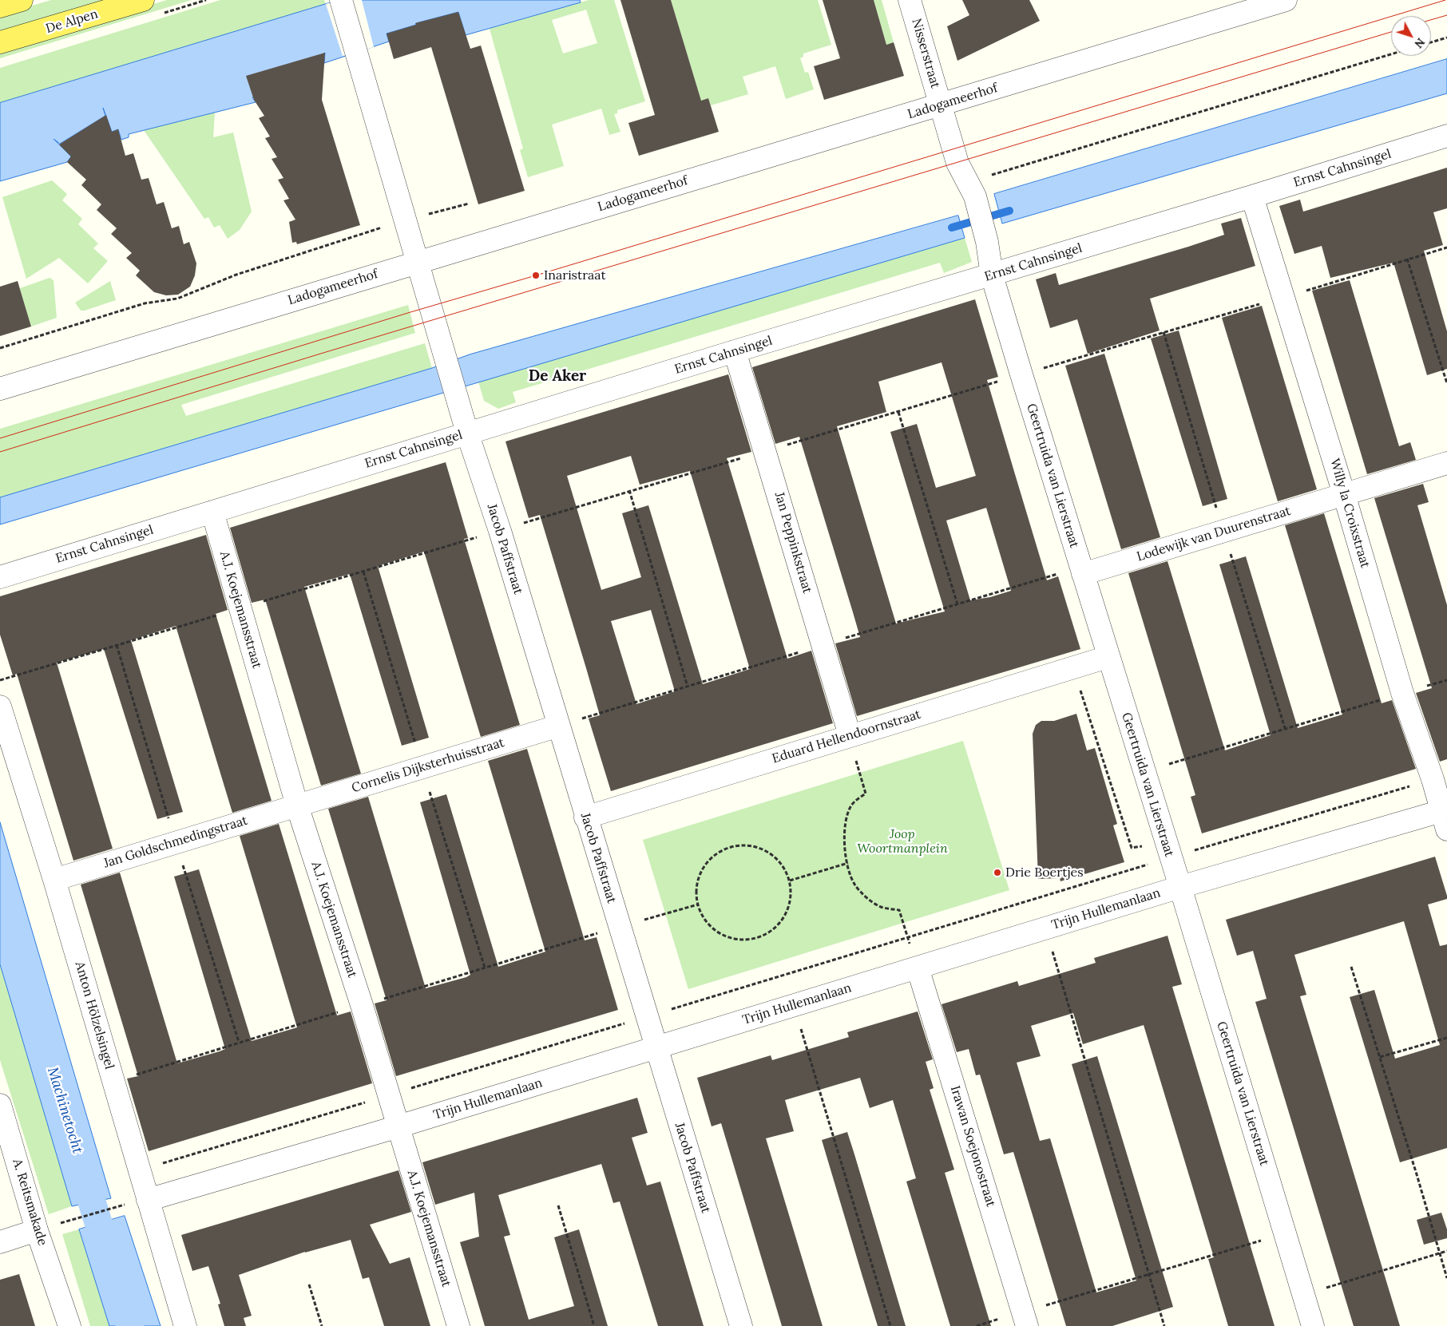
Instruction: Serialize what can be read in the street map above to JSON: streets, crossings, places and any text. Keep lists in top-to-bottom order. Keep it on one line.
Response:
{"streets":{"main road":["De Alpen"],"street":["Nisserstraat","Ladogameerhof","Ernst Cahnsingel","Geertruida van Lierstraat","Willy la Croixstraat","Lodewijk van Duurenstraat","Jan Peppinkstraat","Jacob Paffstraat","A.J. Koejemansstraat","Eduard Hellendoornstraat","Cornelis Dijksterhuisstraat","Jan Goldschmedingstraat","Trijn Hullemanlaan","Anton Hölzelsingel","Irawan Soejonostraat","A. Reitsmakade"]},"crossings":[["Nisserstraat","Ladogameerhof"],["Nisserstraat","Geertruida van Lierstraat"],["Ladogameerhof","Jacob Paffstraat"],["Ernst Cahnsingel","Geertruida van Lierstraat"],["Ernst Cahnsingel","Willy la Croixstraat"],["Ernst Cahnsingel","Jan Peppinkstraat"],["Ernst Cahnsingel","Jacob Paffstraat"],["Ernst Cahnsingel","A.J. Koejemansstraat"],["Geertruida van Lierstraat","Lodewijk van Duurenstraat"],["Geertruida van Lierstraat","Eduard Hellendoornstraat"],["Geertruida van Lierstraat","Trijn Hullemanlaan"],["Willy la Croixstraat","Lodewijk van Duurenstraat"],["Willy la Croixstraat","Trijn Hullemanlaan"],["Jan Peppinkstraat","Eduard Hellendoornstraat"],["Jacob Paffstraat","Eduard Hellendoornstraat"],["Jacob Paffstraat","Cornelis Dijksterhuisstraat"],["Jacob Paffstraat","Trijn Hullemanlaan"],["A.J. Koejemansstraat","Cornelis Dijksterhuisstraat"],["A.J. Koejemansstraat","Jan Goldschmedingstraat"],["A.J. Koejemansstraat","Trijn Hullemanlaan"],["Cornelis Dijksterhuisstraat","Jan Goldschmedingstraat"],["Jan Goldschmedingstraat","Anton Hölzelsingel"],["Trijn Hullemanlaan","Anton Hölzelsingel"],["Trijn Hullemanlaan","Irawan Soejonostraat"]],"districts":["De Aker"],"water":["Machinetocht"],"parks":["Joop Woortmanplein"],"places":["Inaristraat","Drie Boertjes"],"north":"bottom right"}
